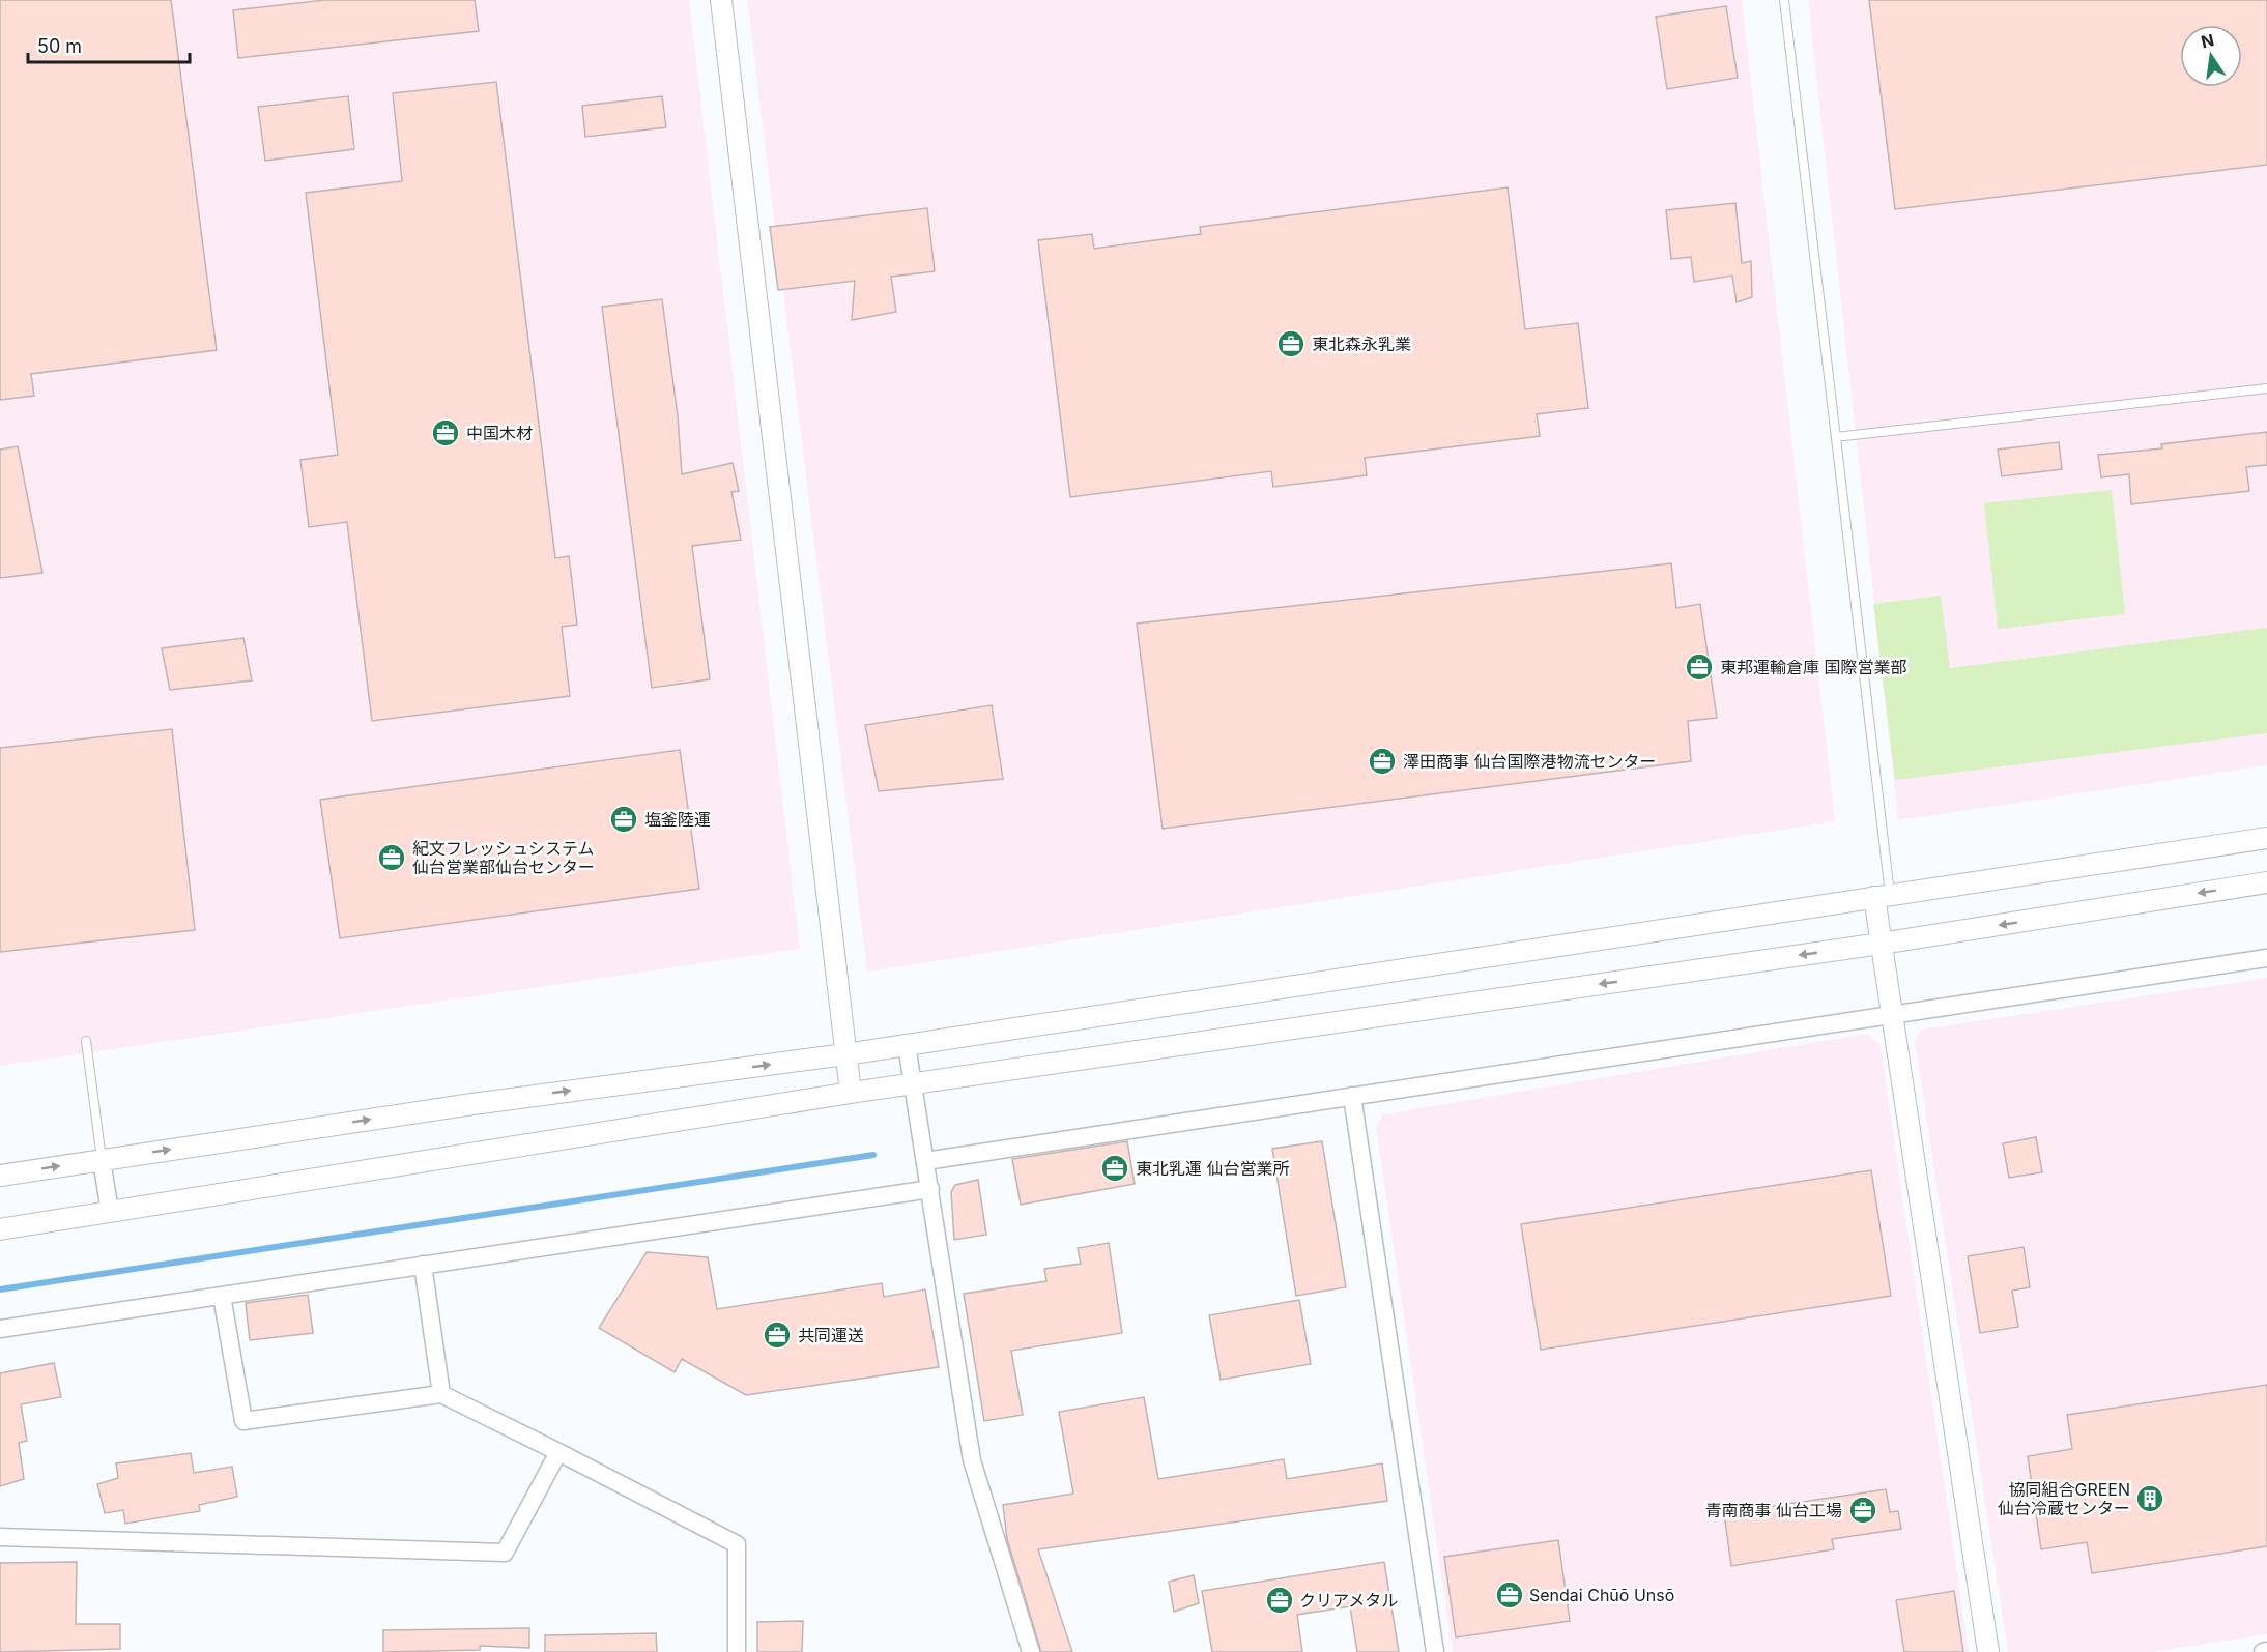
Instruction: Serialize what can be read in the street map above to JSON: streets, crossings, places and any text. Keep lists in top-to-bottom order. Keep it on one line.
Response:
{"places":{"office":["東北森永乳業","中国木材","東邦運輸倉庫 国際営業部","澤田商事 仙台国際港物流センター","塩釜陸運","紀文フレッシュシステム 仙台営業部仙台センター","東北乳運 仙台営業所","共同運送","青南商事 仙台工場","Sendai Chūō Unsō","クリアメタル"],"building":["協同組合GREEN 仙台冷蔵センター"]},"scale_bar":"50 m","north":"top"}
